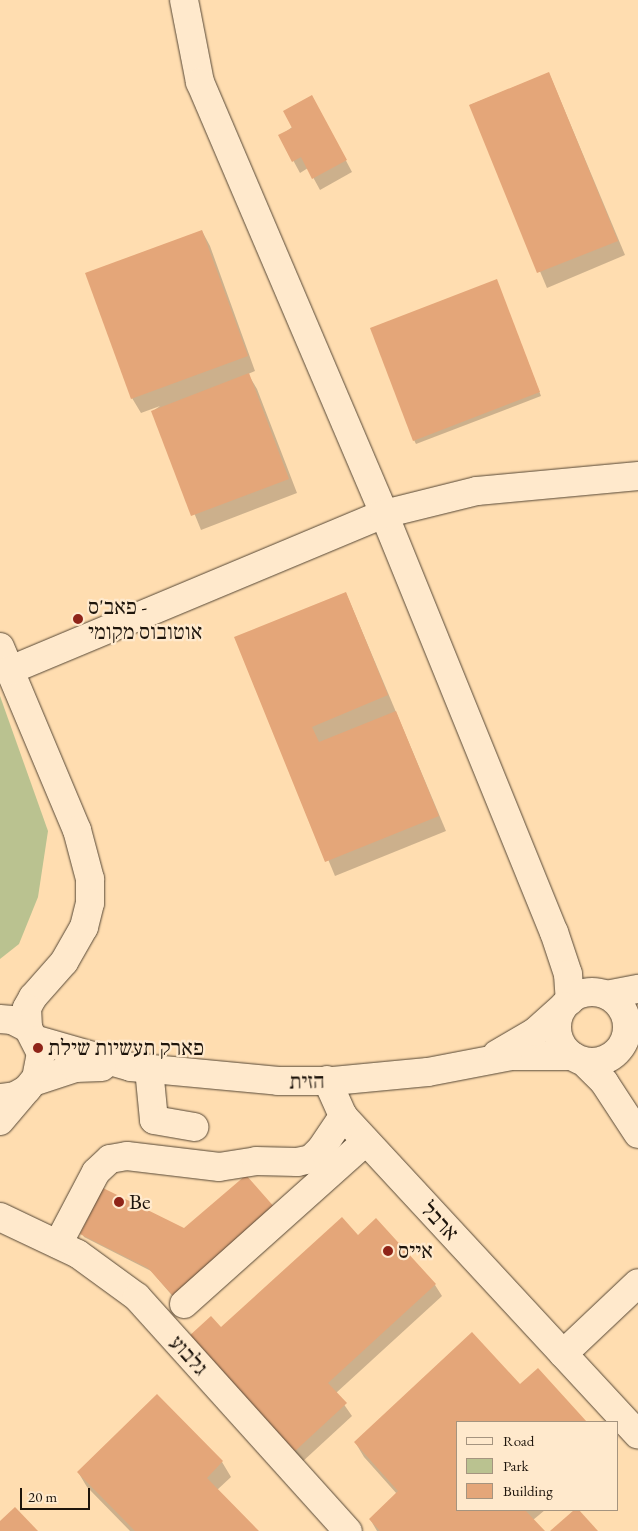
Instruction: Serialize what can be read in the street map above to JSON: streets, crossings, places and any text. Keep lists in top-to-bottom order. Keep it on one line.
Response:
{"streets":{"street":["הזית","ארבל","גלבוע"]},"crossings":[["הזית","ארבל"]],"places":["פאב'ס - אוטובוס מקומי","פארק תעשיות שילת","Be","אייס"],"legend":["Road","Park","Building"],"scale_bar":"20 m"}
